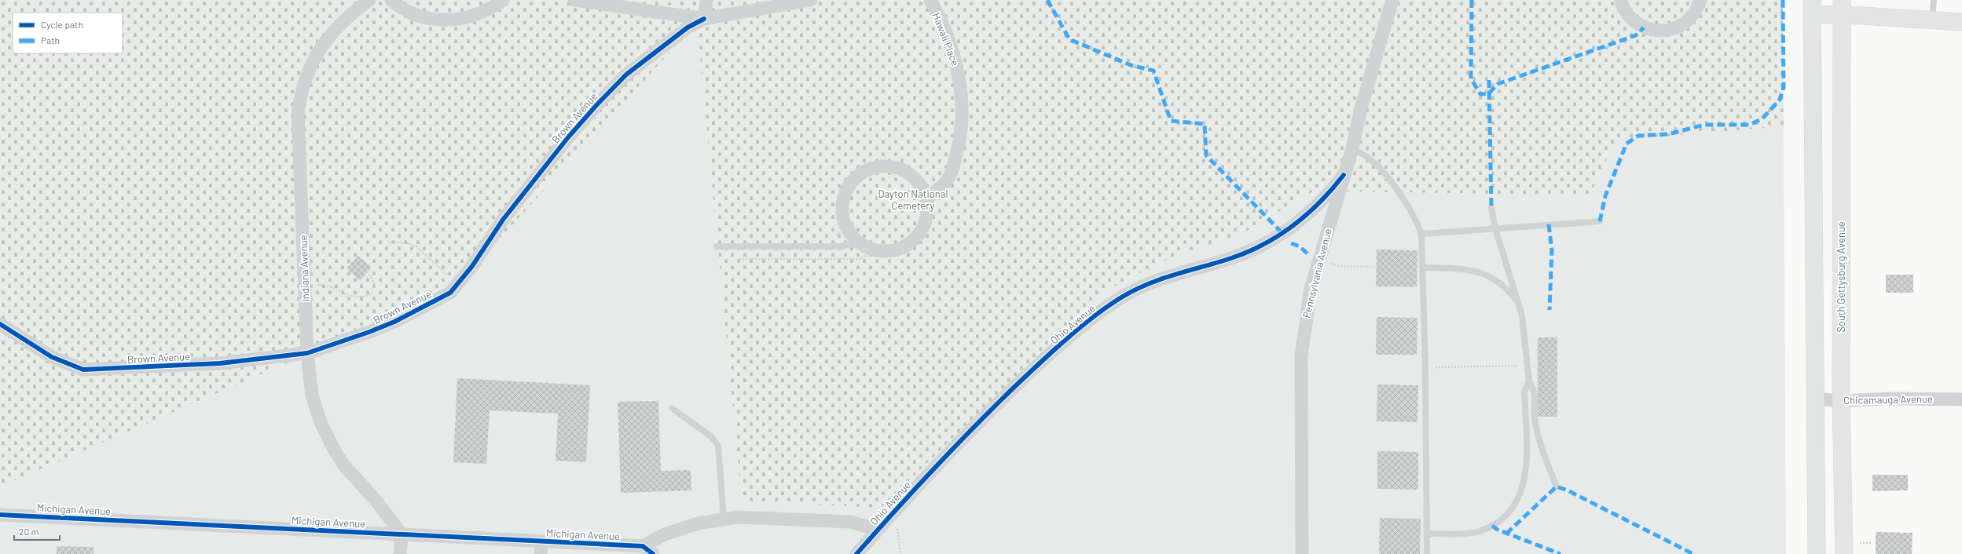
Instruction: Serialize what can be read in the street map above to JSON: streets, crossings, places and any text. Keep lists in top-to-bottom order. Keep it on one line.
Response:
{"streets":{"main road":["South Gettysburg Avenue"],"street":["Hawaii Place","Brown Avenue","Indiana Avenue","Pennsylvania Avenue","Ohio Avenue","Chicamauga Avenue","Michigan Avenue"]},"crossings":[["Brown Avenue","Indiana Avenue"],["Indiana Avenue","Michigan Avenue"],["Pennsylvania Avenue","Ohio Avenue"],["South Gettysburg Avenue","Chicamauga Avenue"],["Ohio Avenue","Michigan Avenue"]],"parks":["Dayton National Cemetery"],"legend":["Cycle path","Path"],"scale_bar":"20 m"}
